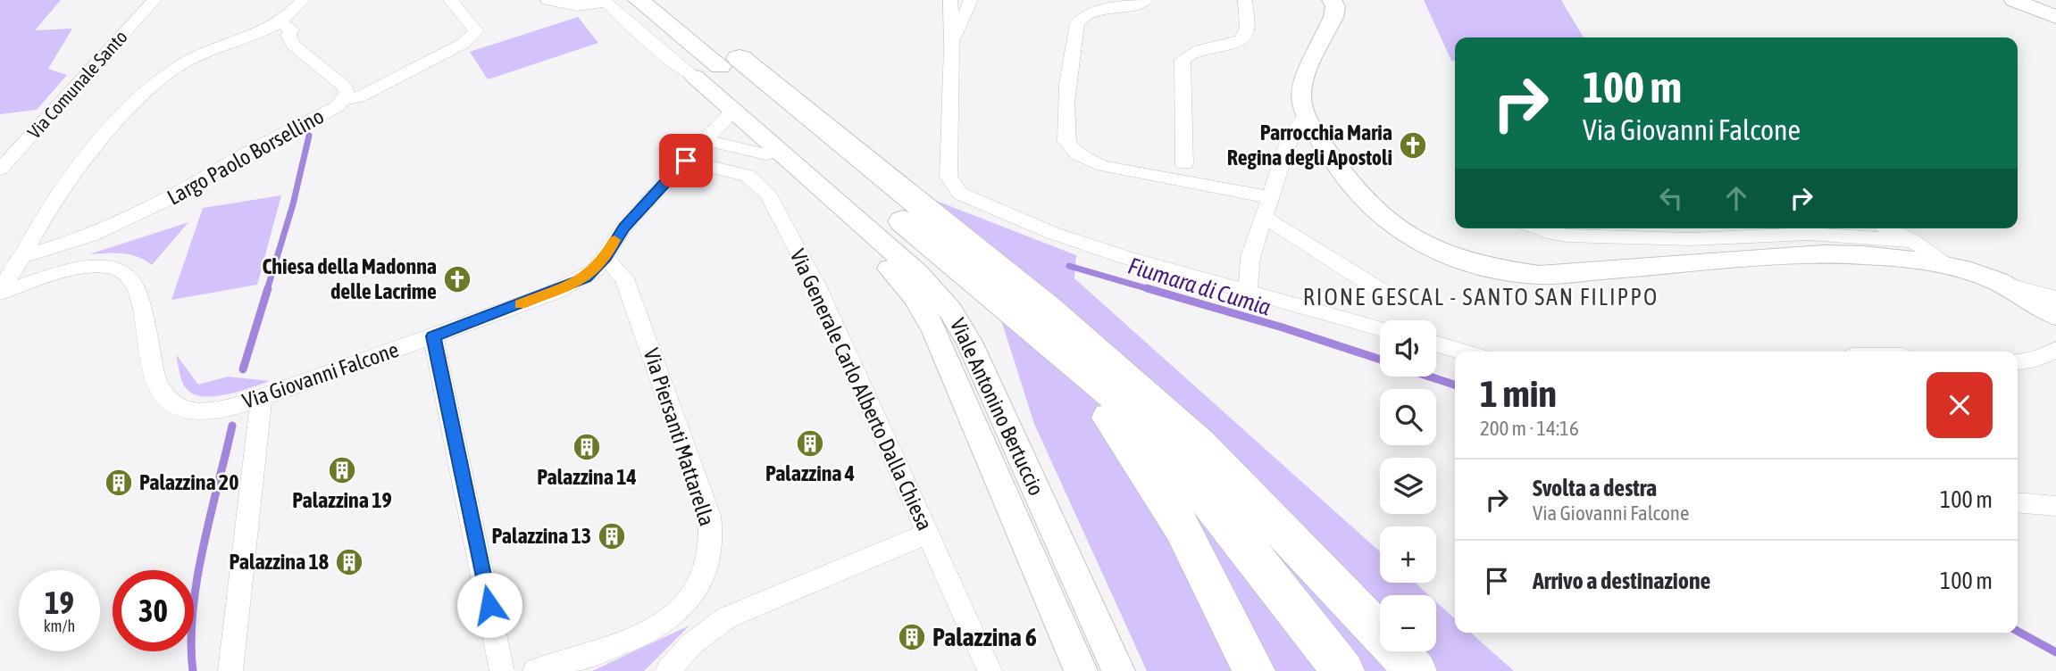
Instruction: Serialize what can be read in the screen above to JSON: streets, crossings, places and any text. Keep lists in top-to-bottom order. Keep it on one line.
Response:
{"streets":{"street":["Via Comunale Santo","Largo Paolo Borsellino","Via Giovanni Falcone","Via Generale Carlo Alberto Dalla Chiesa","Viale Antonino Bertuccio","Via Piersanti Mattarella"]},"crossings":[["Via Giovanni Falcone","Via Generale Carlo Alberto Dalla Chiesa"],["Via Giovanni Falcone","Viale Antonino Bertuccio"],["Via Giovanni Falcone","Via Piersanti Mattarella"]],"districts":["RIONE GESCAL - SANTO SAN FILIPPO"],"water":["Fiumara di Cumia"],"places":{"church":["Parrocchia Maria Regina degli Apostoli","Chiesa della Madonna delle Lacrime"],"building":["Palazzina 4","Palazzina 14","Palazzina 19","Palazzina 20","Palazzina 13","Palazzina 18","Palazzina 6"]},"page":{"turn":["100 m","Via Giovanni Falcone"],"map_buttons":["+","−"],"heading":["1 min","200 m · 14:16"],"list":[{"name":"Svolta a destra","note":"Via Giovanni Falcone","value":"100 m"},{"name":"Arrivo a destinazione","value":"100 m"}],"speed":"19 km/h","limit":"30"}}
